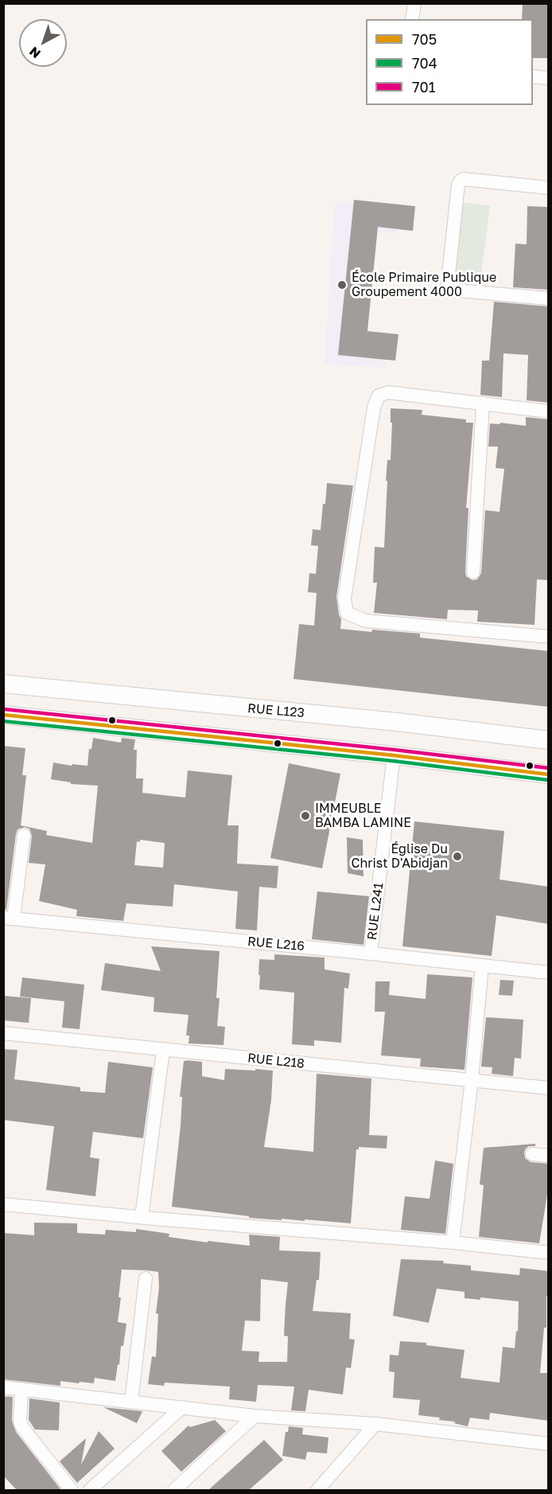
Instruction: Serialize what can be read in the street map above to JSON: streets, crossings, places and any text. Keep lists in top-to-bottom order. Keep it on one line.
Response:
{"streets":{"main road":["RUE L123"],"street":["RUE L241","RUE L216","RUE L218"]},"crossings":[["RUE L241","RUE L216"]],"places":["École Primaire Publique Groupement 4000","IMMEUBLE BAMBA LAMINE","Église Du Christ D'Abidjan"],"lines":["transit line 701","transit line 705","transit line 704"],"legend":["705","704","701"],"north":"bottom left"}
